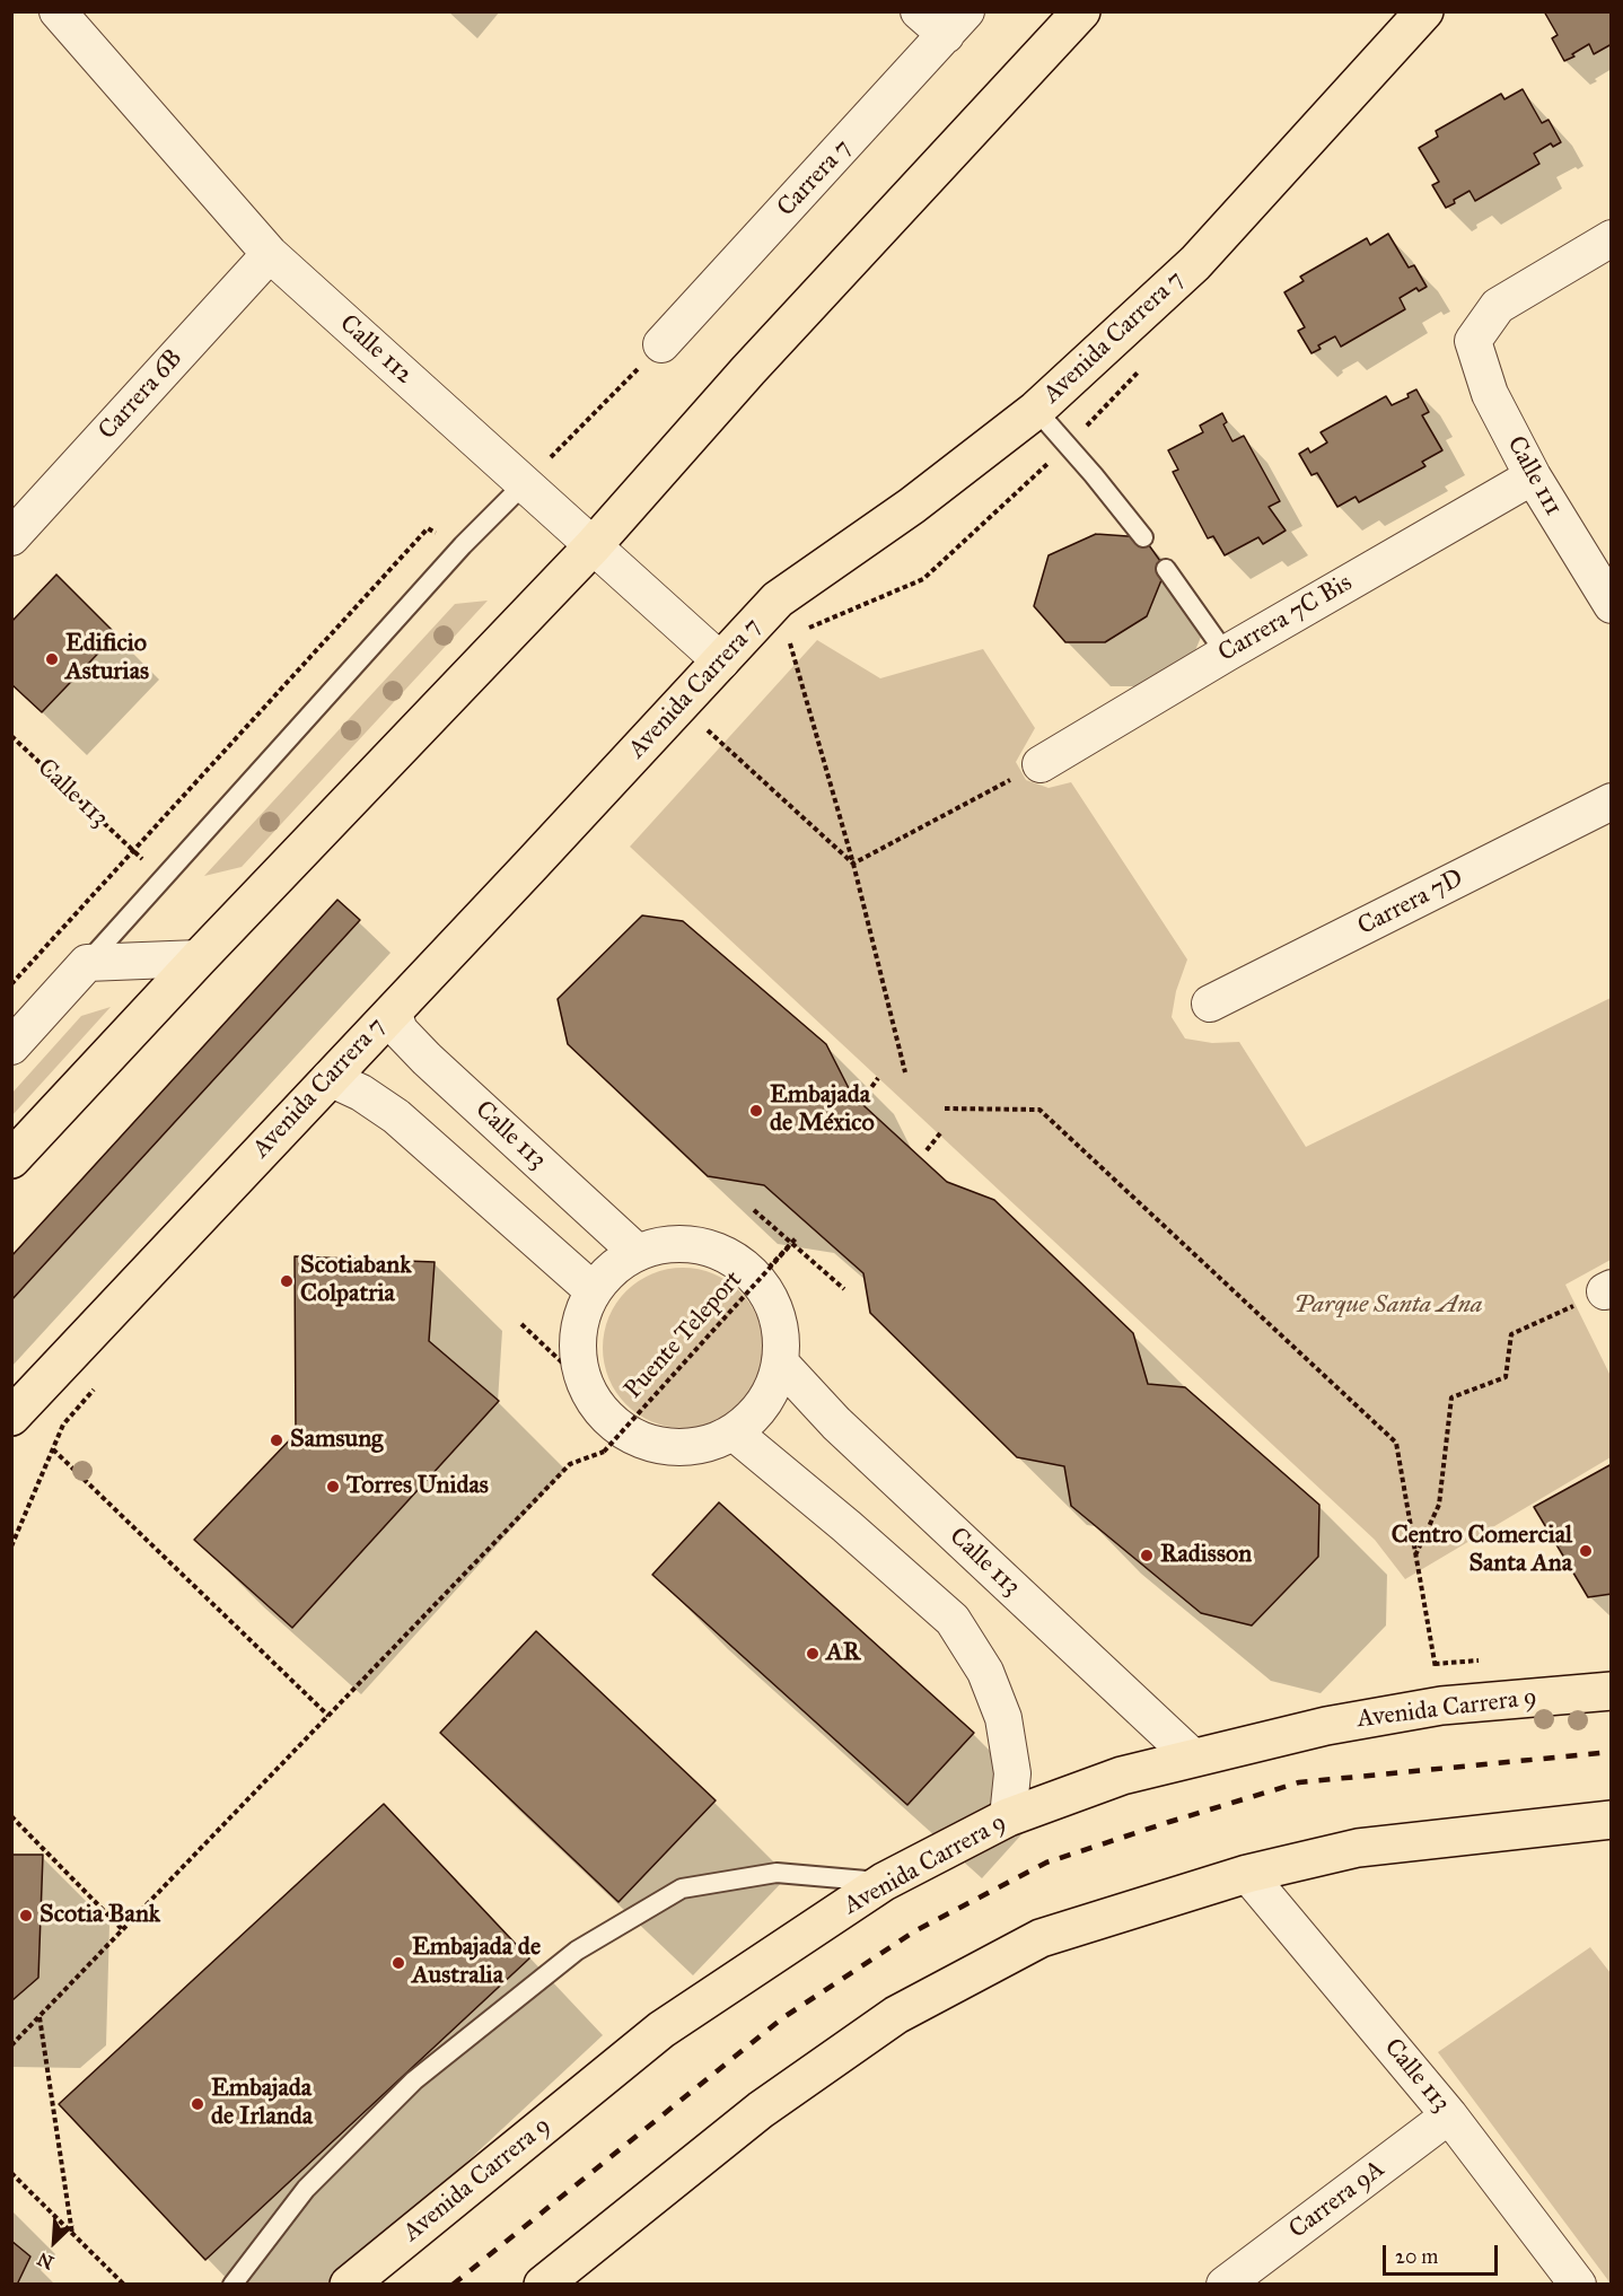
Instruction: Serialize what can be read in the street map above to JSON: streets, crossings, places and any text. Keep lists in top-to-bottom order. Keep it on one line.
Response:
{"streets":{"main road":["Avenida Carrera 7","Avenida Carrera 9"],"street":["Carrera 7","Calle 112","Carrera 6B","Calle 111","Carrera 7C Bis","Calle 113","Carrera 7D","Carrera 9A"],"path":["Puente Teleport"]},"crossings":[["Avenida Carrera 7","Calle 112"],["Avenida Carrera 7","Calle 113"],["Calle 112","Carrera 6B"],["Calle 111","Carrera 7C Bis"],["Calle 113","Avenida Carrera 9"],["Calle 113","Carrera 9A"]],"parks":["Parque Santa Ana"],"places":["Edificio Asturias","Embajada de México","Scotiabank Colpatria","Samsung","Torres Unidas","Centro Comercial Santa Ana","Radisson","AR","Scotia Bank","Embajada de Australia","Embajada de Irlanda"],"scale_bar":"20 m","north":"bottom left"}
